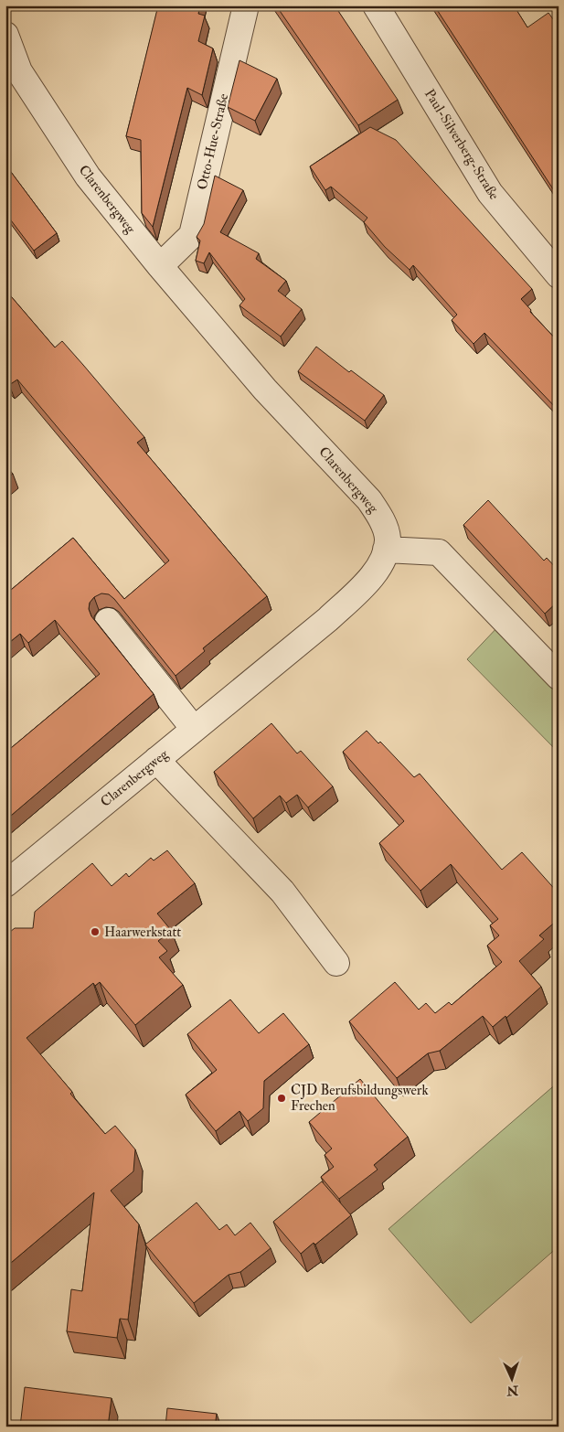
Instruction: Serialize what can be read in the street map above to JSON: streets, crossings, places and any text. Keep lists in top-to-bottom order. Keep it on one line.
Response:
{"streets":{"street":["Otto-Hue-Straße","Paul-Silverberg-Straße","Clarenbergweg"]},"crossings":[["Otto-Hue-Straße","Clarenbergweg"]],"places":["Haarwerkstatt","CJD Berufsbildungswerk Frechen"],"north":"bottom"}
